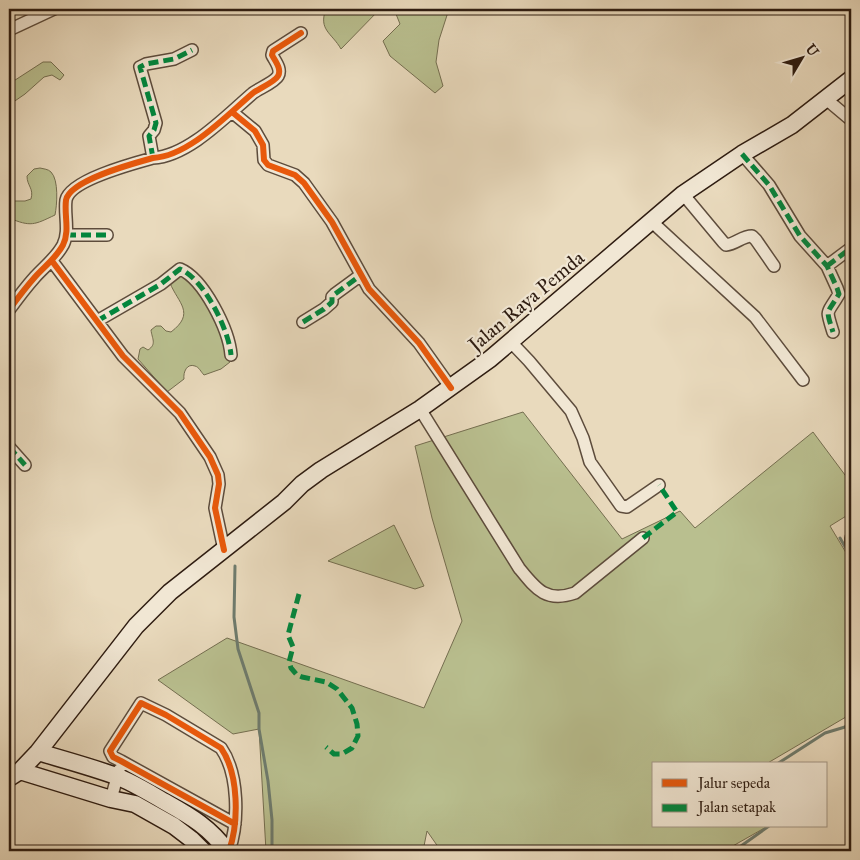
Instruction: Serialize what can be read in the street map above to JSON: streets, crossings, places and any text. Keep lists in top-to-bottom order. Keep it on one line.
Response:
{"streets":{"main road":["Jalan Raya Pemda"]},"legend":["Jalur sepeda","Jalan setapak"],"north":"top right"}
